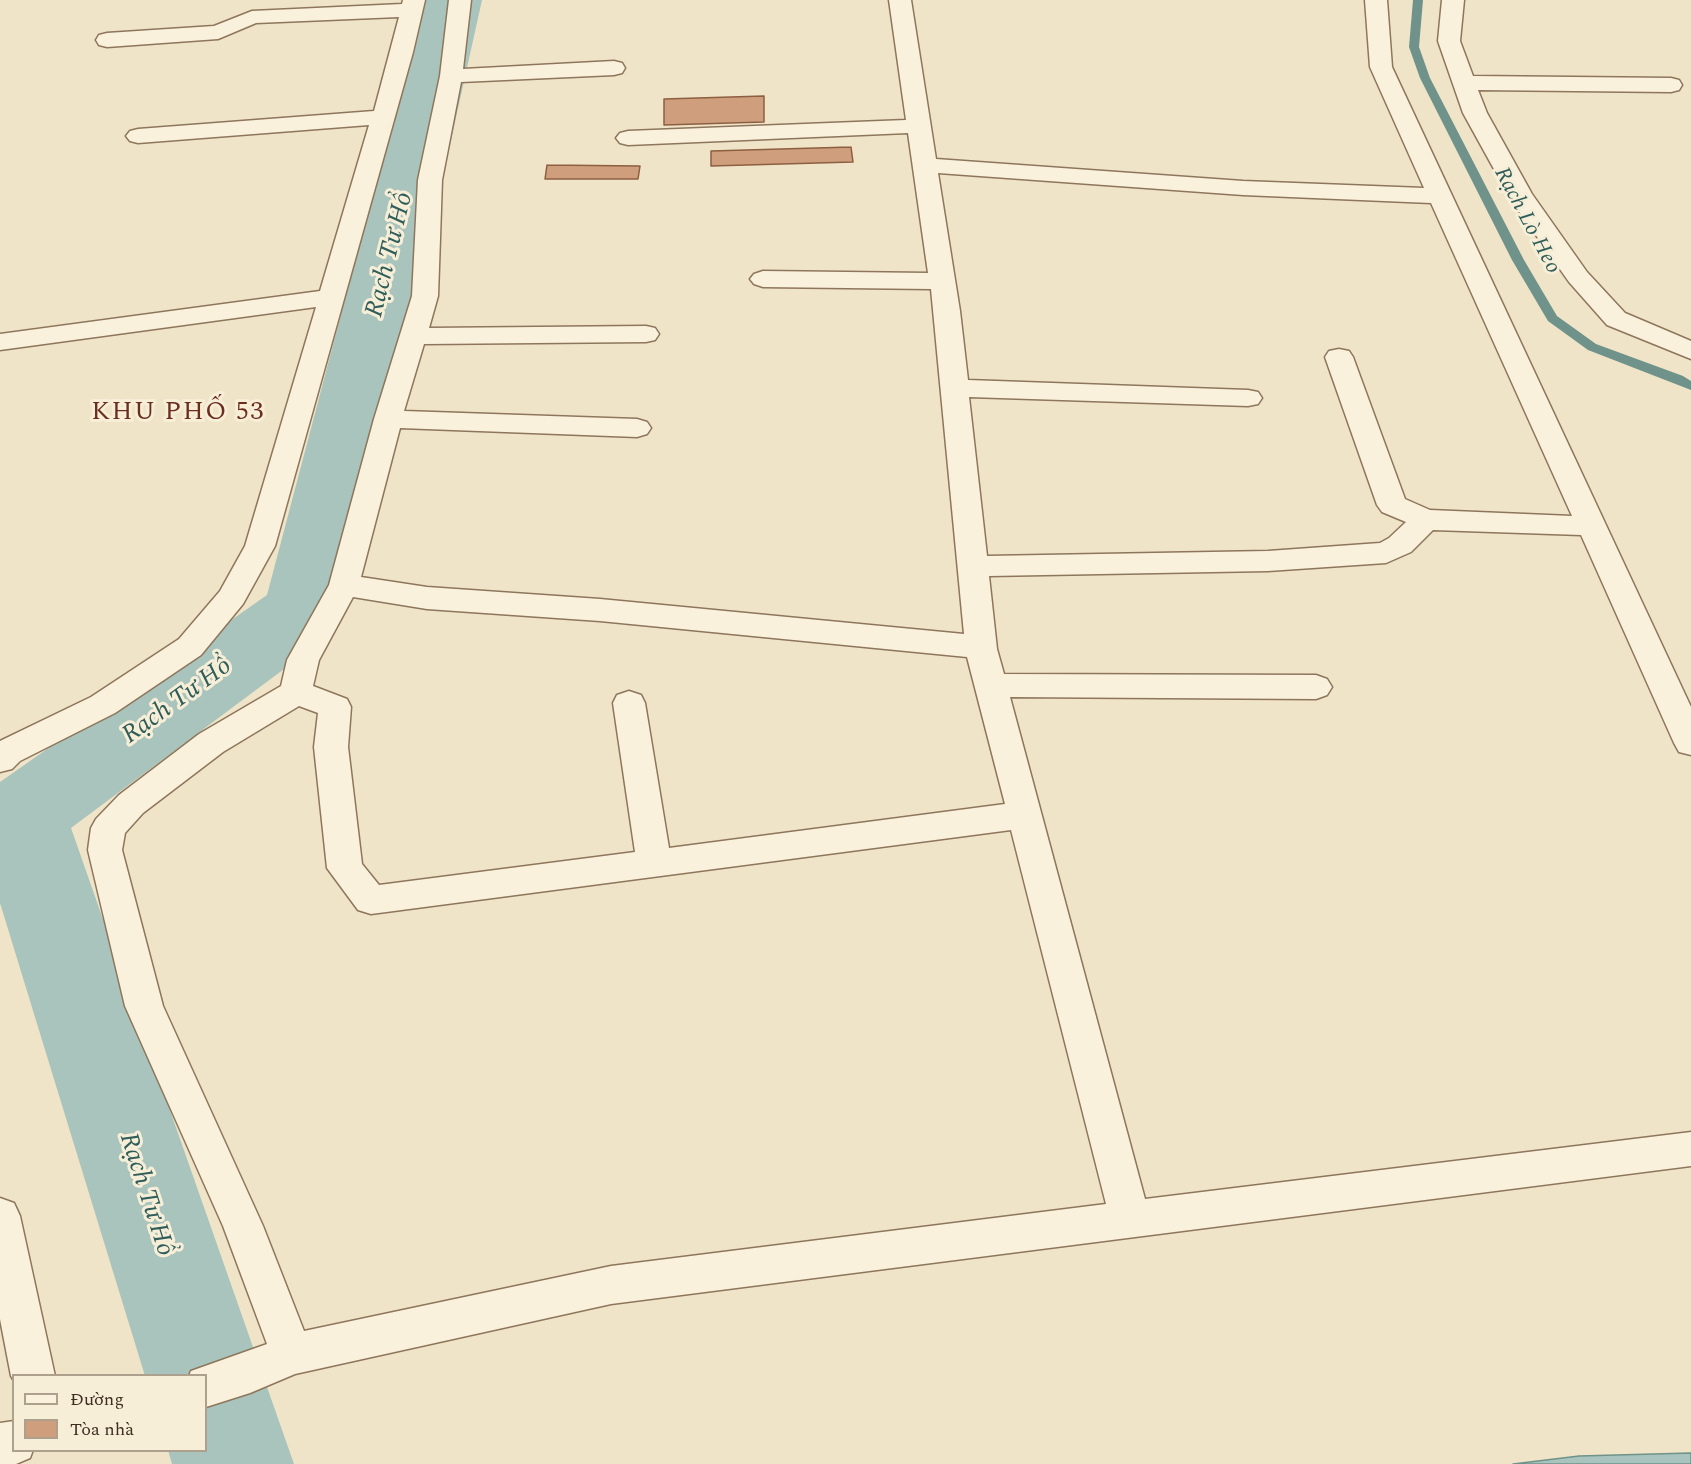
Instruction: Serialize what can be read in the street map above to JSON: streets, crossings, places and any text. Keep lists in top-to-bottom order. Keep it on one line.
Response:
{"districts":["KHU PHỐ 53"],"water":["Rạch Lò Heo","Rạch Tư Hổ"],"legend":["Đường","Tòa nhà"]}
